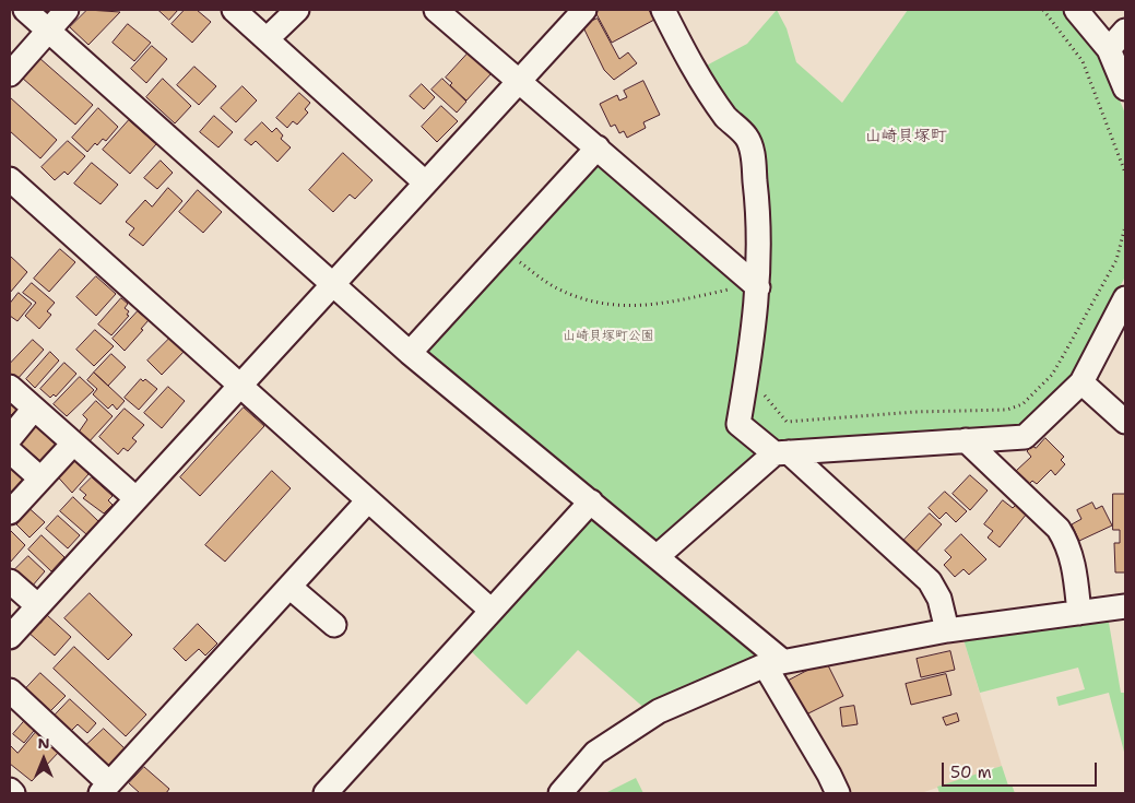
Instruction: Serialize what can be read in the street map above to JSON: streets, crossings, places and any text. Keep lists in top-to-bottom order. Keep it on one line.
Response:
{"districts":["山崎貝塚町"],"parks":["山崎貝塚町公園"],"scale_bar":"50 m","north":"top"}
